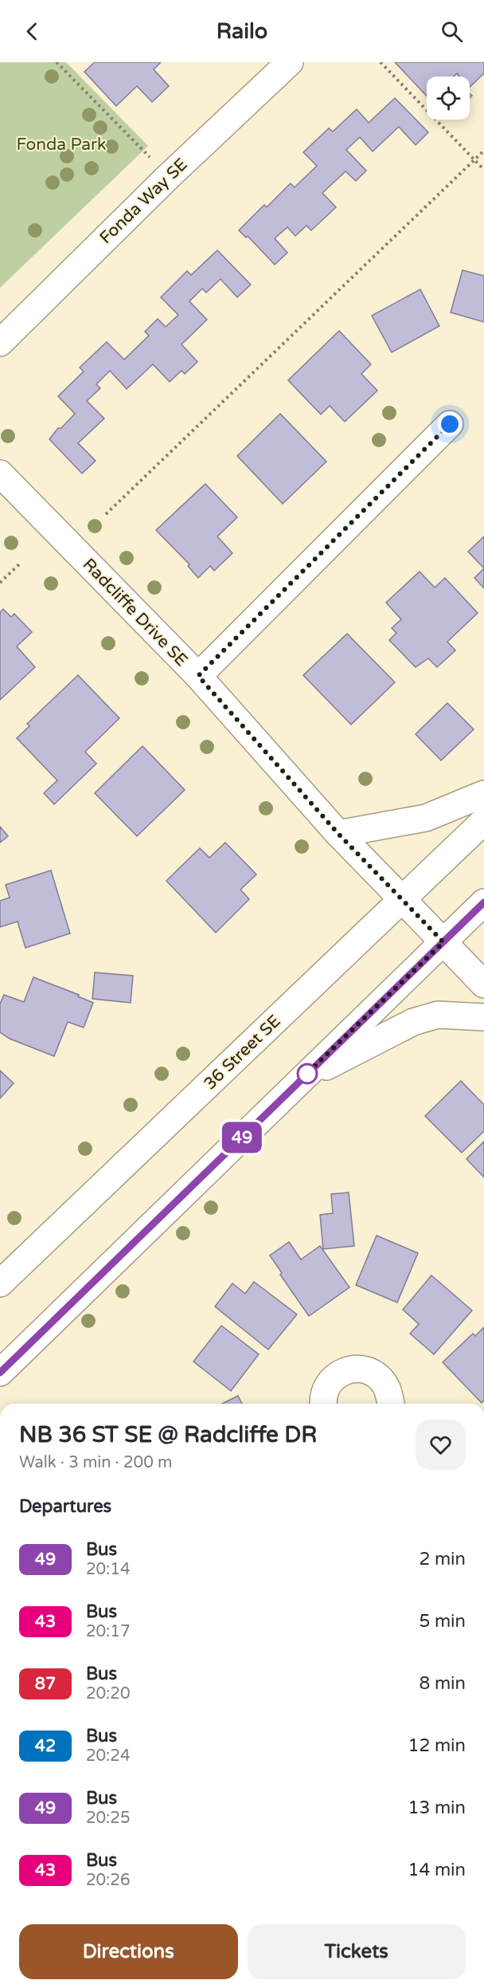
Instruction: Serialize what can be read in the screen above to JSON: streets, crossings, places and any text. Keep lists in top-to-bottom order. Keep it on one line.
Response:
{"streets":{"main road":["Fonda Way SE","Radcliffe Drive SE","36 Street SE"]},"crossings":[["Radcliffe Drive SE","36 Street SE"]],"parks":["Fonda Park"],"lines":["bus line 49"],"page":{"header":"Railo","on_map":"49","heading":[["NB 36 ST SE @ Radcliffe DR","Walk · 3 min · 200 m"],"Departures"],"list":[{"mark":"49","name":"Bus","note":"20:14","value":"2 min"},{"mark":"43","name":"Bus","note":"20:17","value":"5 min"},{"mark":"87","name":"Bus","note":"20:20","value":"8 min"},{"mark":"42","name":"Bus","note":"20:24","value":"12 min"},{"mark":"49","name":"Bus","note":"20:25","value":"13 min"},{"mark":"43","name":"Bus","note":"20:26","value":"14 min"}],"buttons":["Directions","Tickets"]}}
